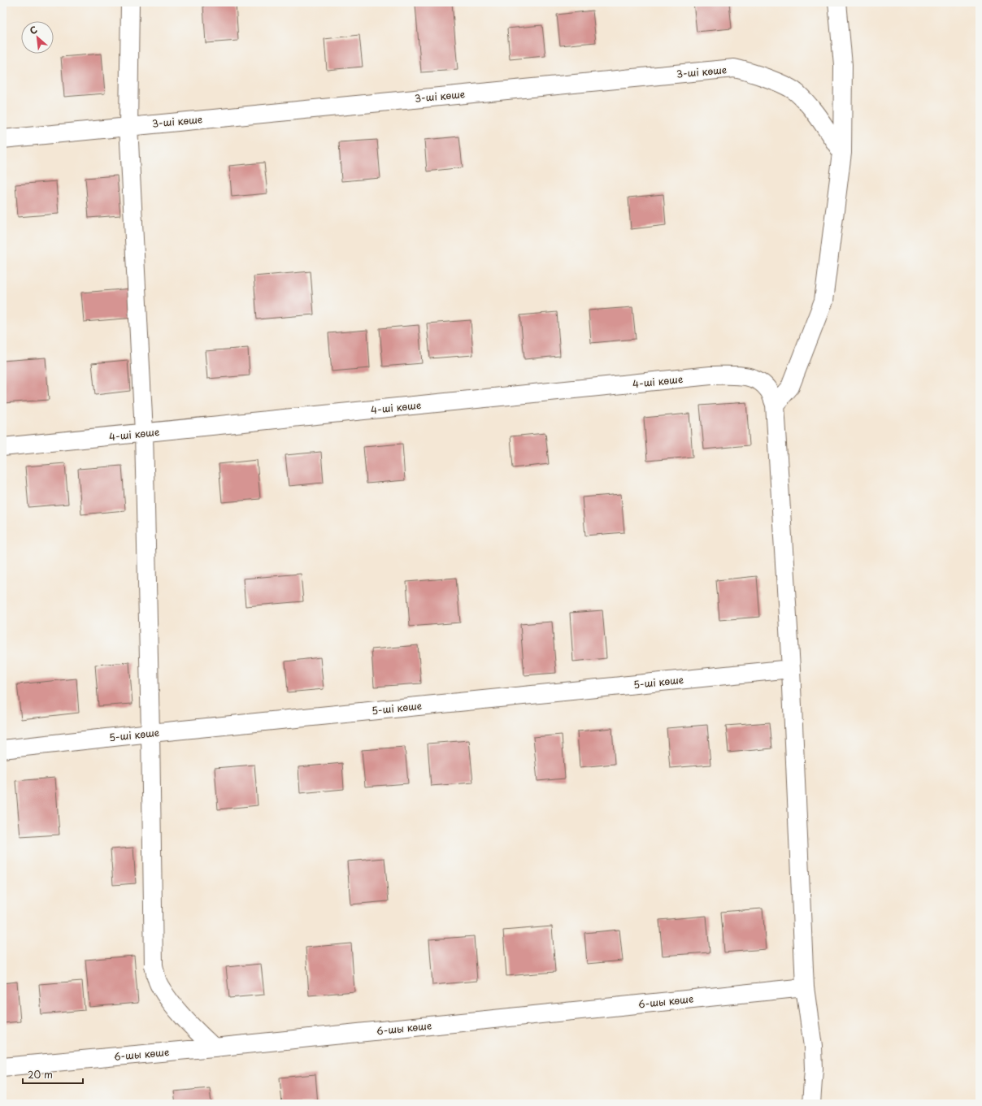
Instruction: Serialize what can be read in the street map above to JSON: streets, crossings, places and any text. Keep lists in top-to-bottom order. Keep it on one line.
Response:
{"streets":{"street":["3-ші көше","4-ші көше","5-ші көше","6-шы көше"]},"scale_bar":"20 m","north":"top left"}
